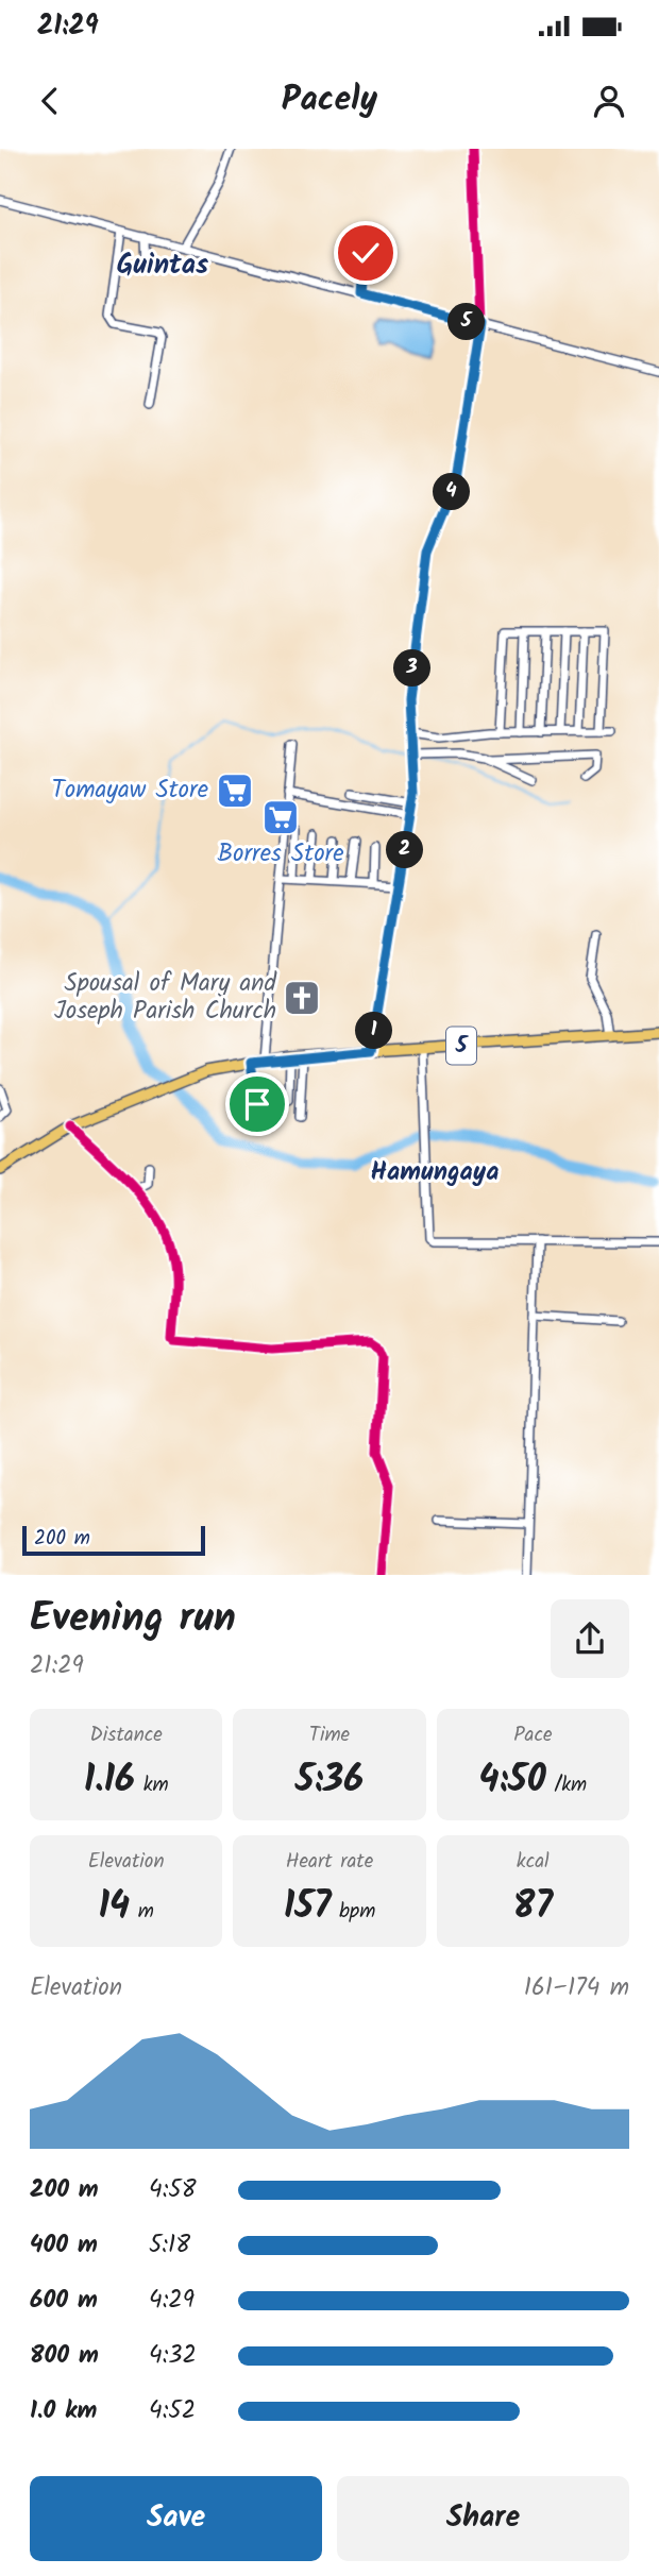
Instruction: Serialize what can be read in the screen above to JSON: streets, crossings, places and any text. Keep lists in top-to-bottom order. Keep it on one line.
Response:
{"streets":{"main road":["5"]},"districts":["Guintas","Hamungaya"],"places":{"supermarket":["Tomayaw Store","Borres Store"],"church":["Spousal of Mary and Joseph Parish Church"]},"scale_bar":"200 m","page":{"status":"21:29","header":"Pacely","pins":["5","4","3","2","1"],"scale":"200 m","heading":["Evening run","21:29"],"stats":[["Distance","1.16 km"],["Time","5:36"],["Pace","4:50 /km"],["Elevation","14 m"],["Heart rate","157 bpm"],["kcal","87"]],"chart":["Elevation","161–174 m"],"list":[{"name":"200 m","note":"4:58"},{"name":"400 m","note":"5:18"},{"name":"600 m","note":"4:29"},{"name":"800 m","note":"4:32"},{"name":"1.0 km","note":"4:52"}],"buttons":["Save","Share"]}}
